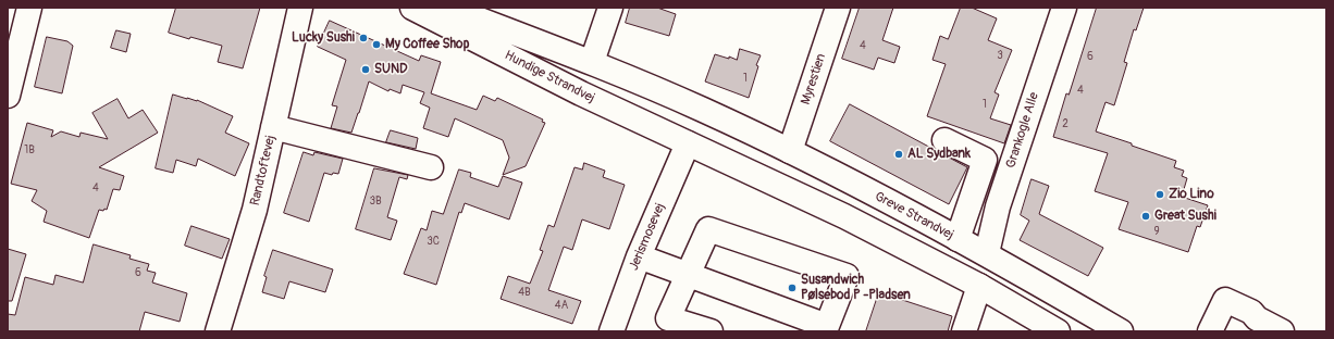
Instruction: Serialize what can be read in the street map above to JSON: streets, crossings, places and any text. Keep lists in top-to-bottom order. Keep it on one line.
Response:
{"streets":{"main road":["Hundige Strandvej","Myrestien","Grankogle Alle","Randtoftevej","Greve Strandvej","Jerismosevej"]},"crossings":[["Hundige Strandvej","Greve Strandvej"],["Hundige Strandvej","Jerismosevej"],["Myrestien","Greve Strandvej"],["Grankogle Alle","Greve Strandvej"],["Greve Strandvej","Jerismosevej"]],"places":["Lucky Sushi","My Coffee Shop","SUND","AL Sydbank","Zio Lino","Great Sushi","Susandwich Pølsebod P -Pladsen"],"house_numbers":["4","3","6","1","4","1","2","1B","4","3B","9","3C","6","4B","4A"]}
